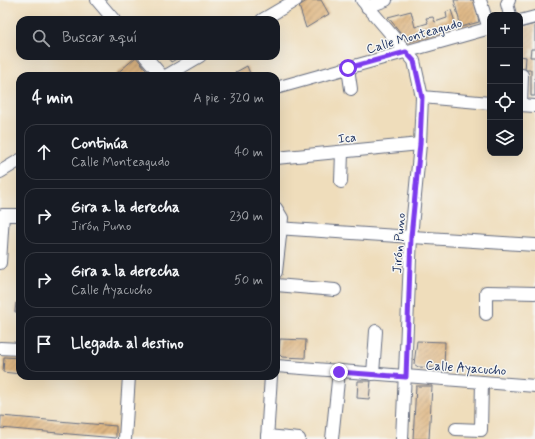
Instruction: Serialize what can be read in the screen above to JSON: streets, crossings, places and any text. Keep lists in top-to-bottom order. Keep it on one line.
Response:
{"streets":{"street":["Calle Monteagudo","Ica","Jirón Puno","Calle Ayacucho"]},"crossings":[["Calle Monteagudo","Jirón Puno"],["Ica","Jirón Puno"],["Jirón Puno","Calle Ayacucho"]],"page":{"map_buttons":["+","−"],"search":"Buscar aquí","heading":["4 min","A pie · 320 m"],"list":[["Continúa","Calle Monteagudo","40 m"],["Gira a la derecha","Jirón Puno","230 m"],["Gira a la derecha","Calle Ayacucho","50 m"],"Llegada al destino"]}}
